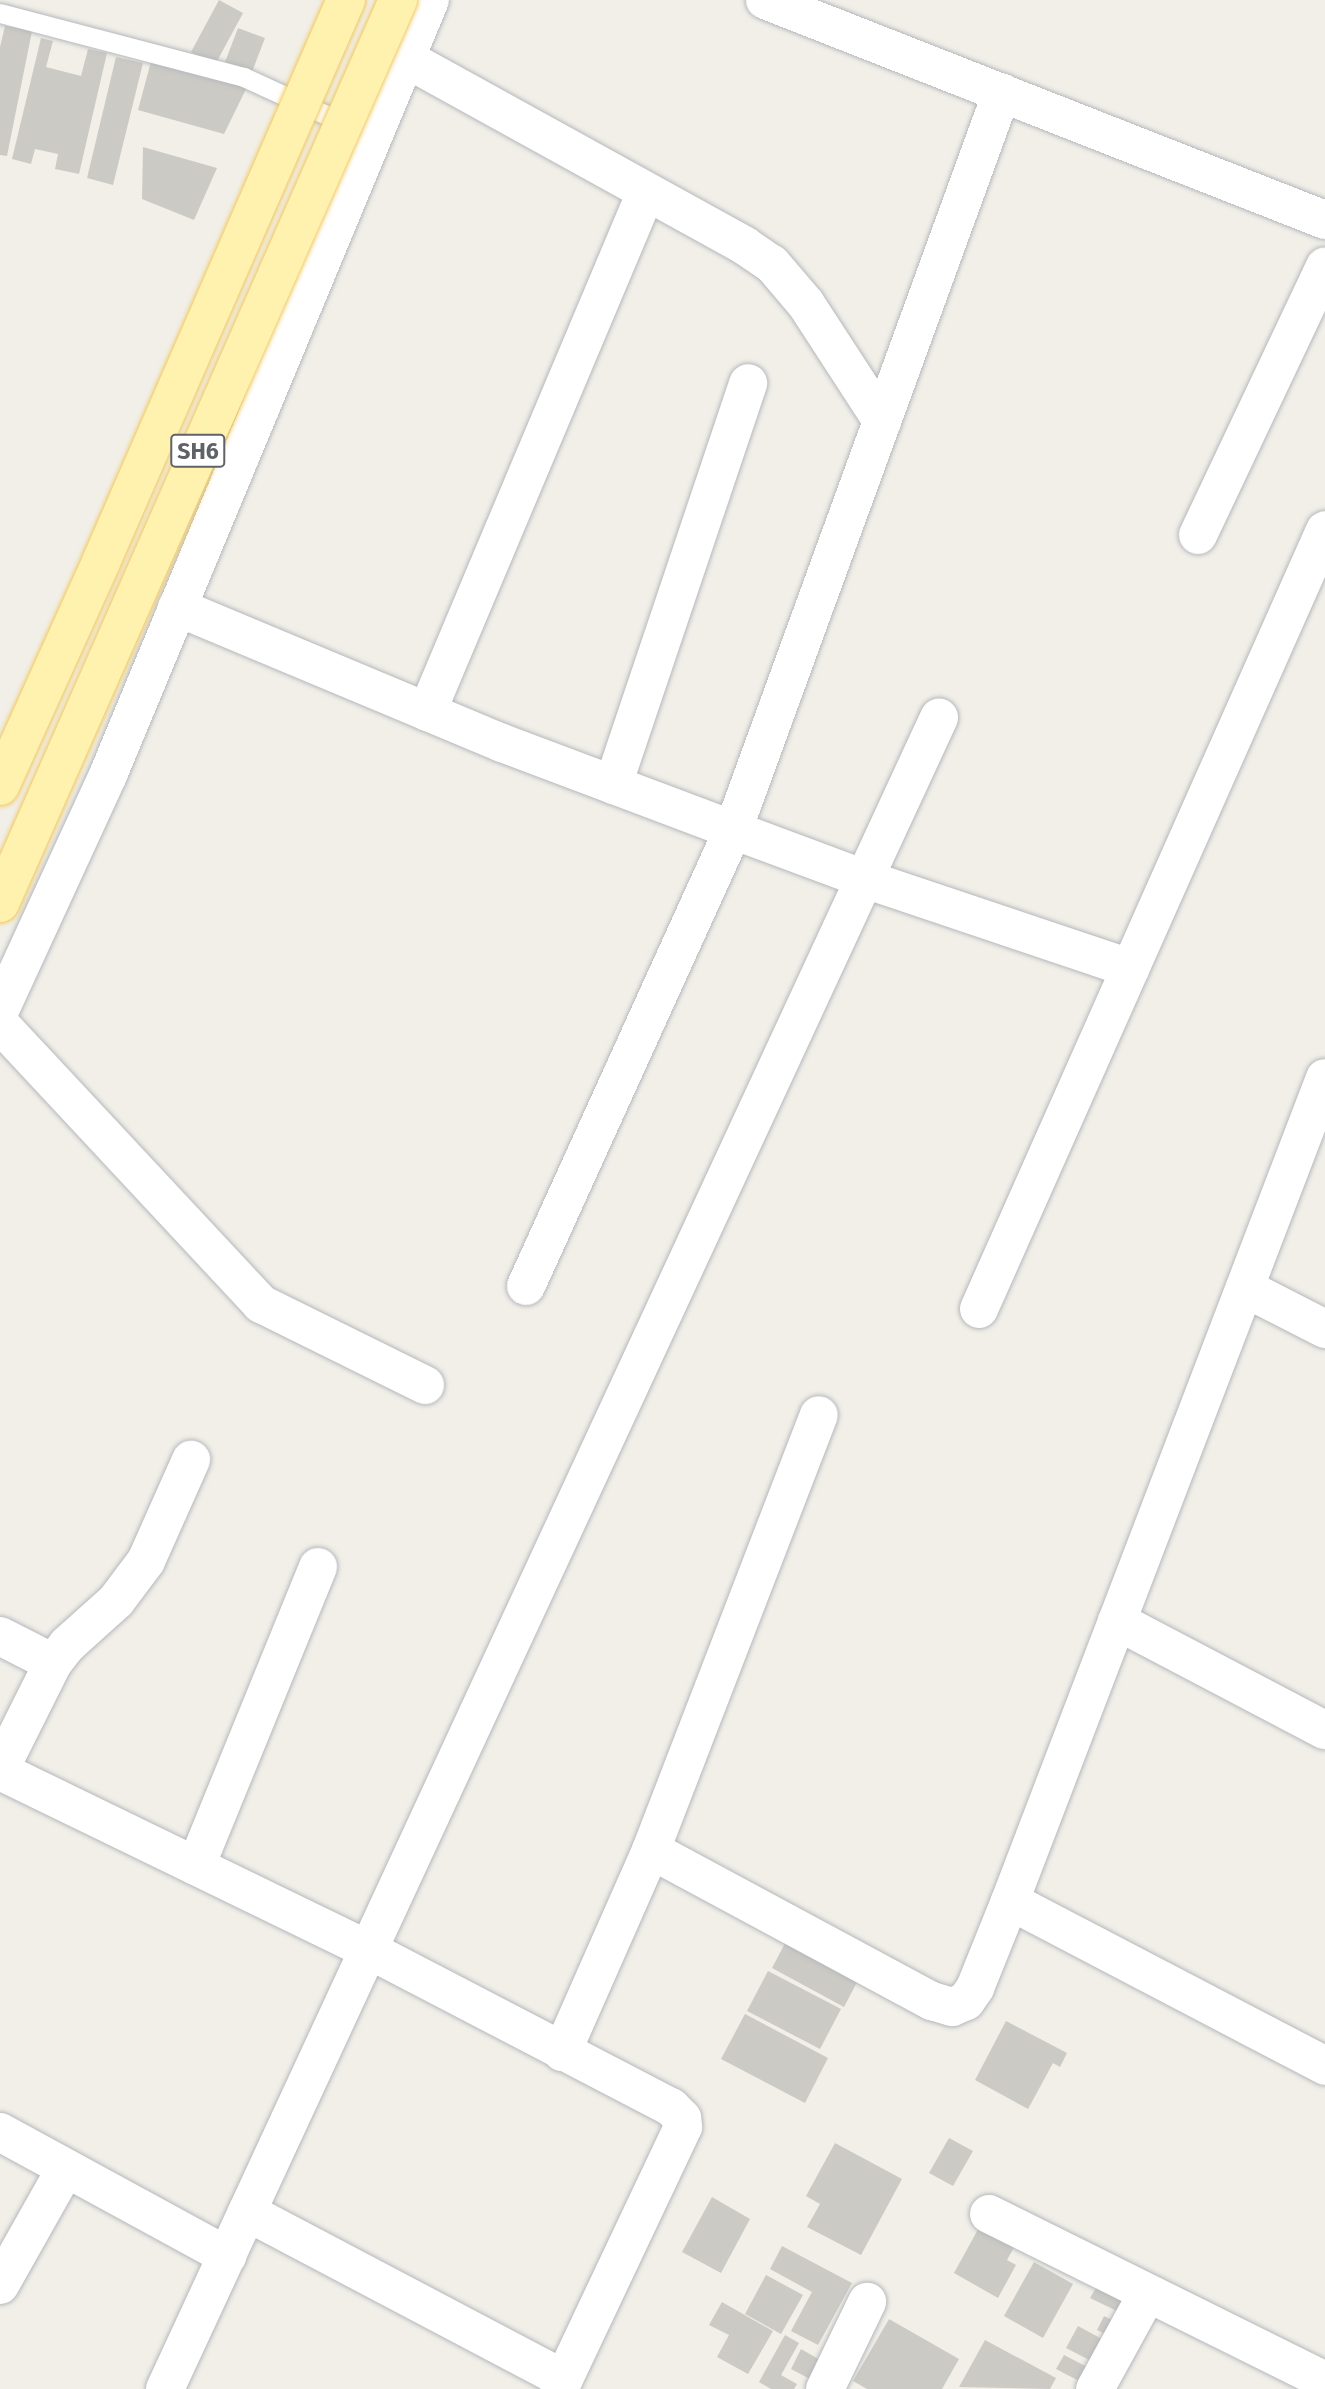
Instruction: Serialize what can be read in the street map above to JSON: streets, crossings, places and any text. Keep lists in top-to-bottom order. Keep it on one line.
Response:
{"streets":{"main road":["SH6"]}}
